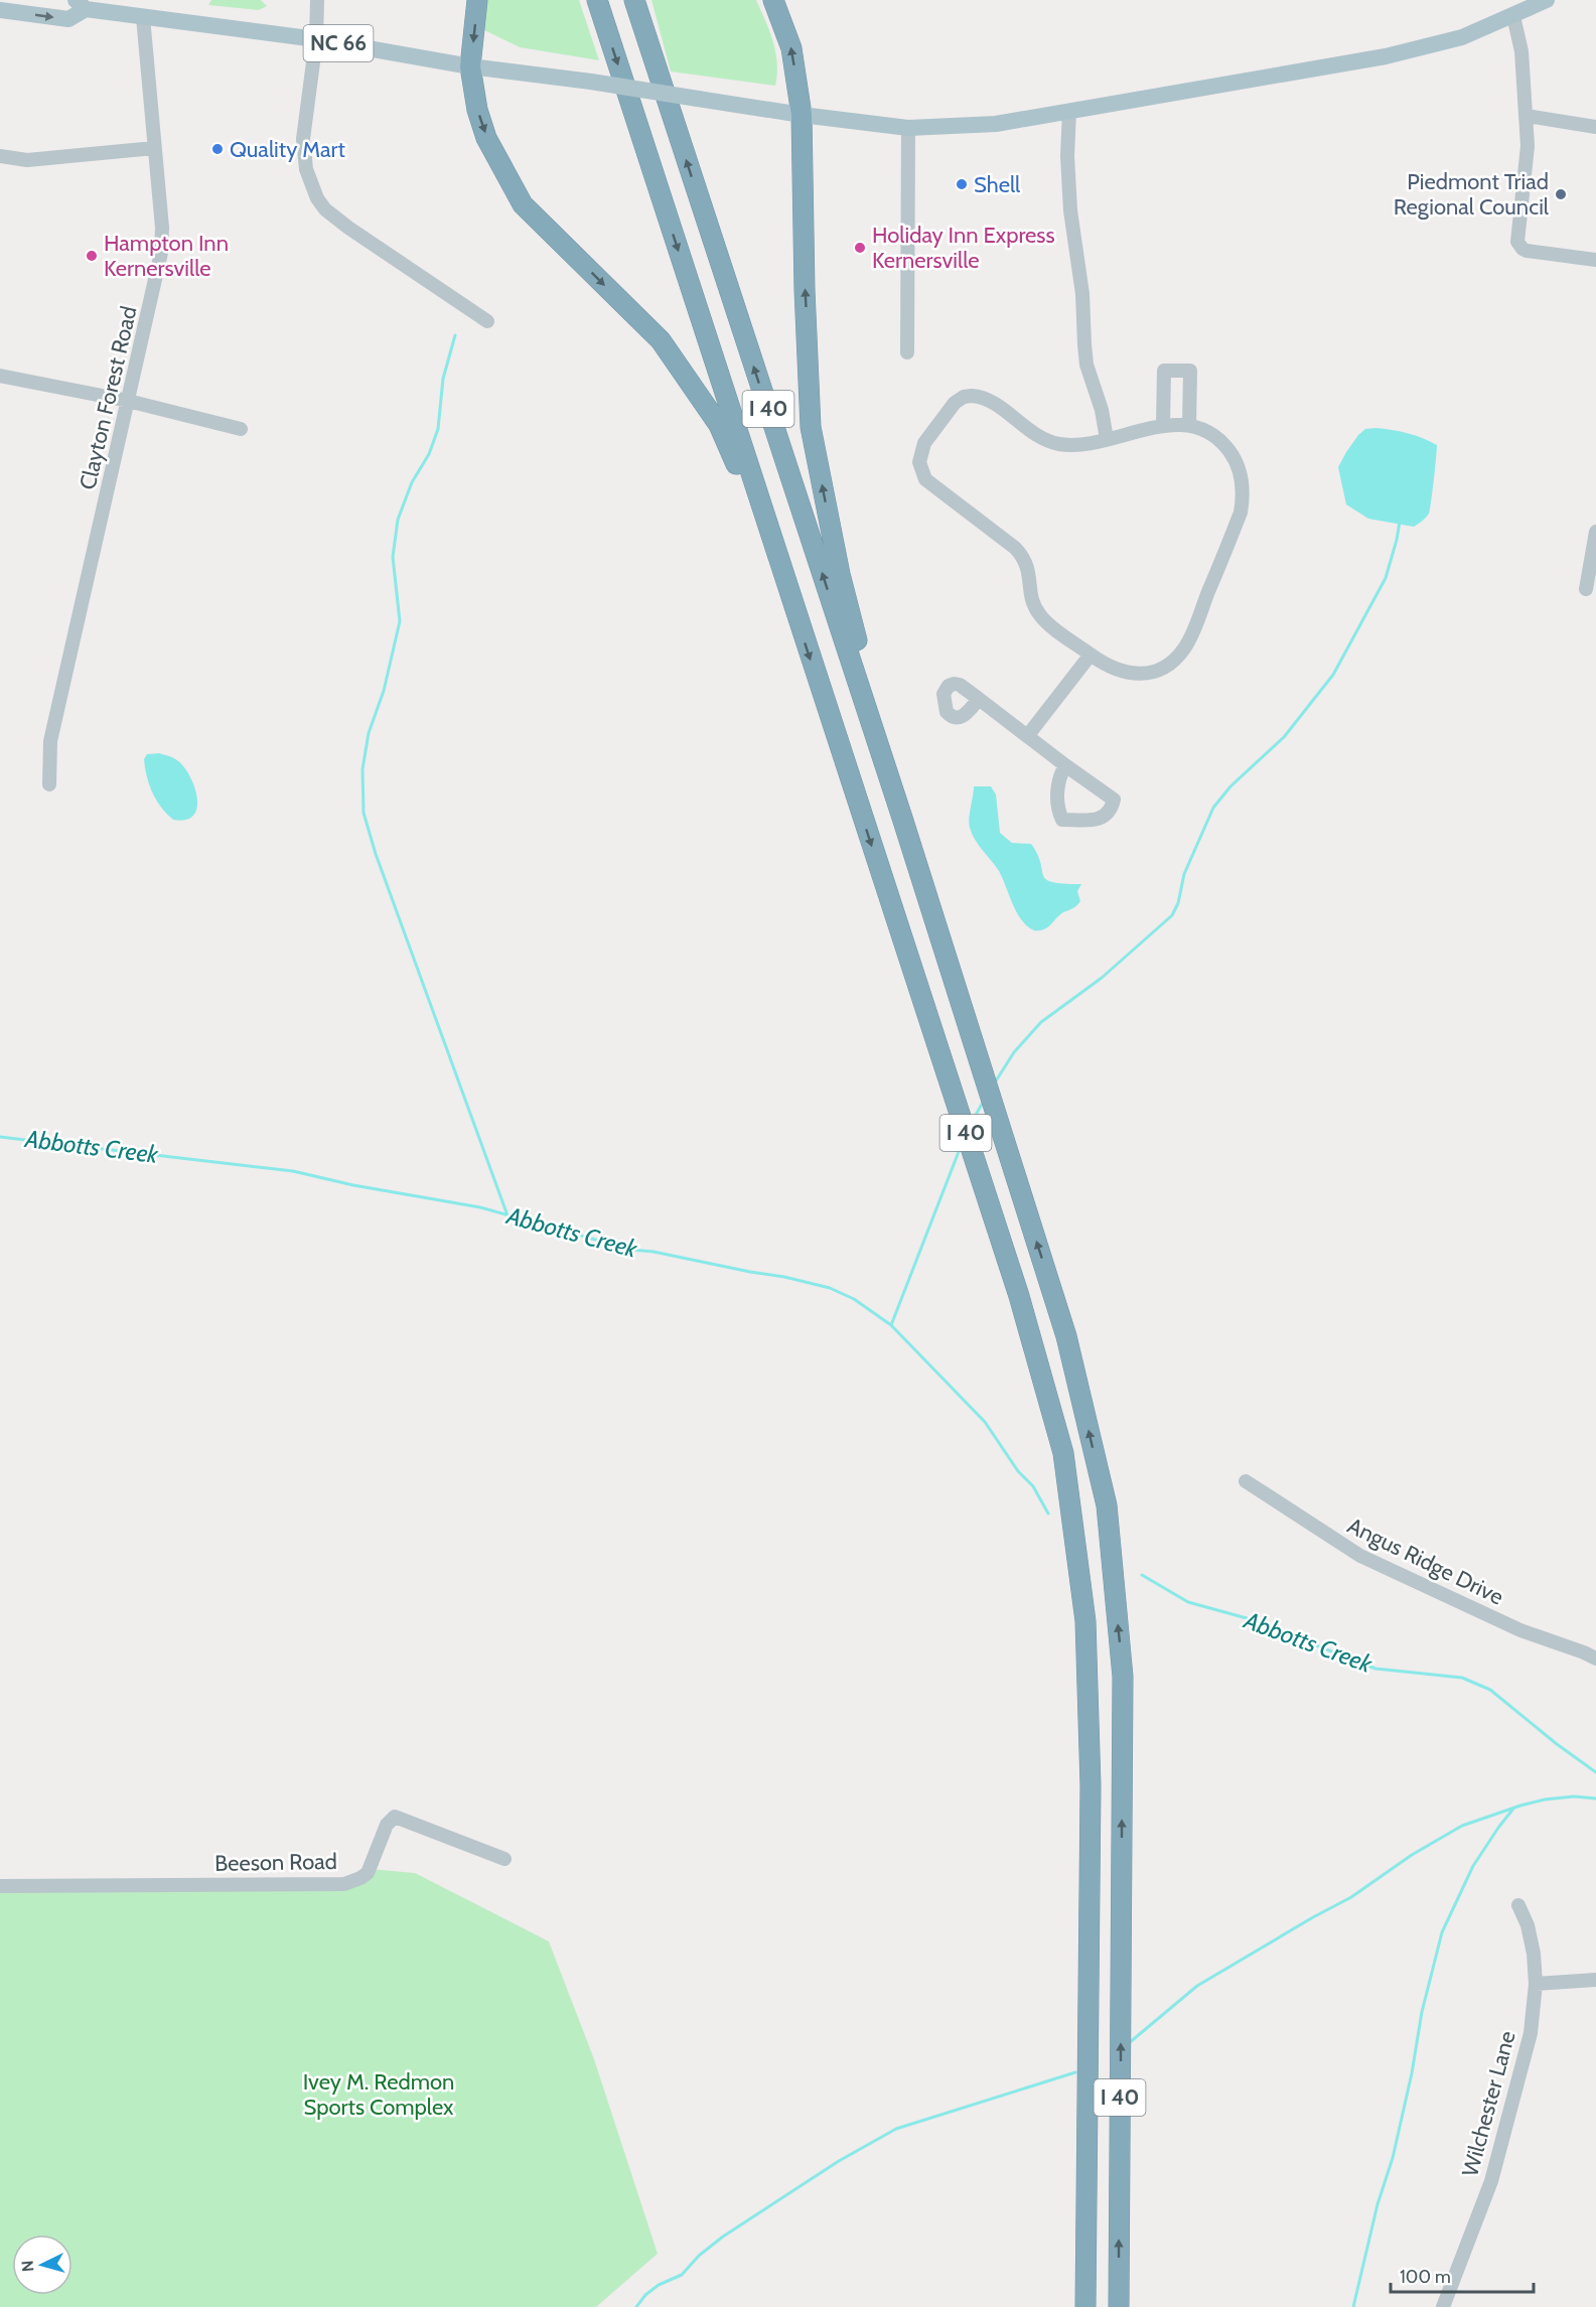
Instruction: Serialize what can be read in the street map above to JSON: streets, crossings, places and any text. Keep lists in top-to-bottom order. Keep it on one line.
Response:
{"streets":{"highway":["I 40"],"main road":["NC 66"],"street":["Clayton Forest Road","Angus Ridge Drive","Beeson Road","Wilchester Lane"]},"crossings":[["NC 66","Clayton Forest Road"]],"water":["Abbotts Creek"],"parks":["Ivey M. Redmon Sports Complex"],"places":["Quality Mart","Shell","Piedmont Triad Regional Council","Holiday Inn Express Kernersville","Hampton Inn Kernersville"],"scale_bar":"100 m","north":"left"}
